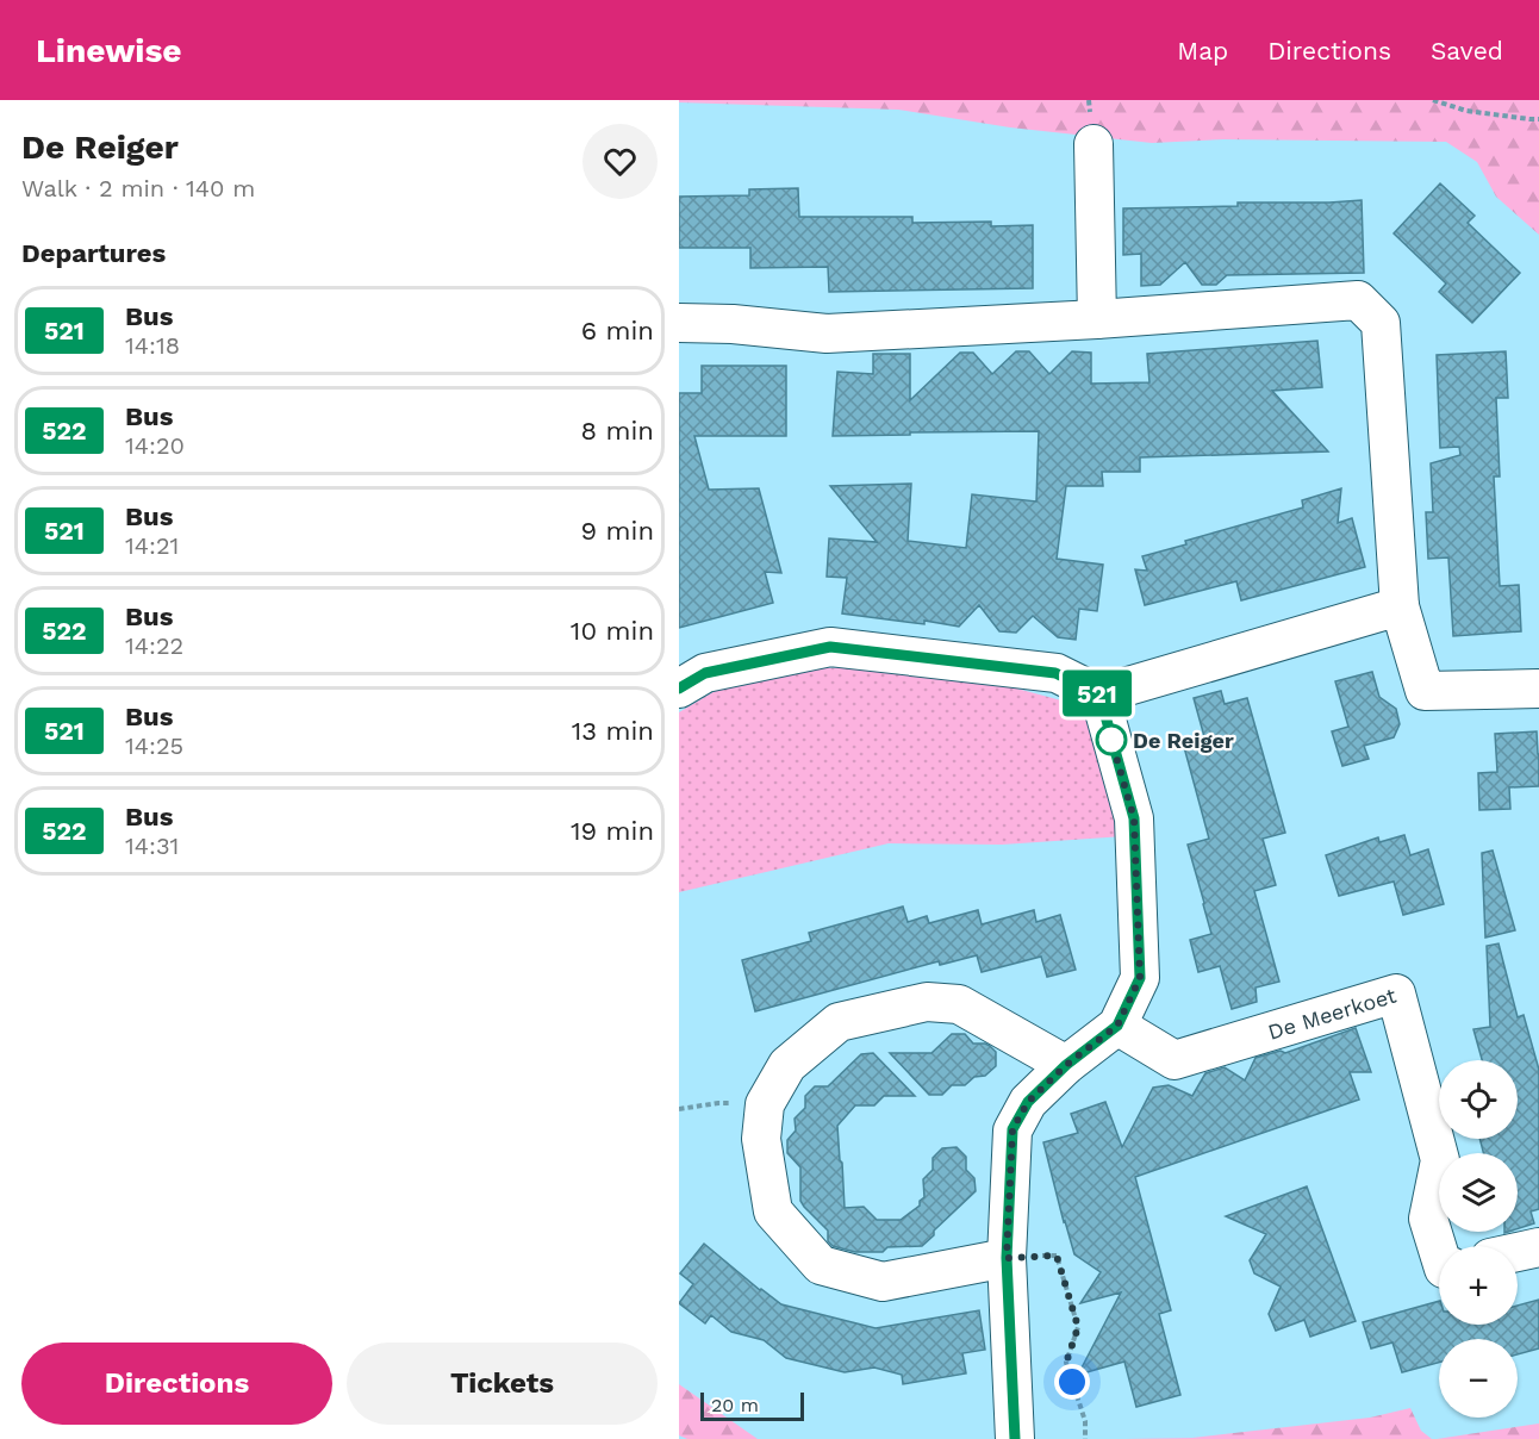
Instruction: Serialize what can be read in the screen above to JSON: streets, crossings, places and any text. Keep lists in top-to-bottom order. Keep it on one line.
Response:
{"streets":{"street":["De Meerkoet"]},"places":["De Reiger"],"lines":["bus line 521"],"scale_bar":"20 m","page":{"header":"Linewise","nav":["Map","Directions","Saved"],"heading":[["De Reiger","Walk · 2 min · 140 m"],"Departures"],"on_map":"521","list":[{"mark":"521","name":"Bus","note":"14:18","value":"6 min"},{"mark":"522","name":"Bus","note":"14:20","value":"8 min"},{"mark":"521","name":"Bus","note":"14:21","value":"9 min"},{"mark":"522","name":"Bus","note":"14:22","value":"10 min"},{"mark":"521","name":"Bus","note":"14:25","value":"13 min"},{"mark":"522","name":"Bus","note":"14:31","value":"19 min"}],"map_buttons":["+","−"],"buttons":["Directions","Tickets"],"scale":"20 m"}}
